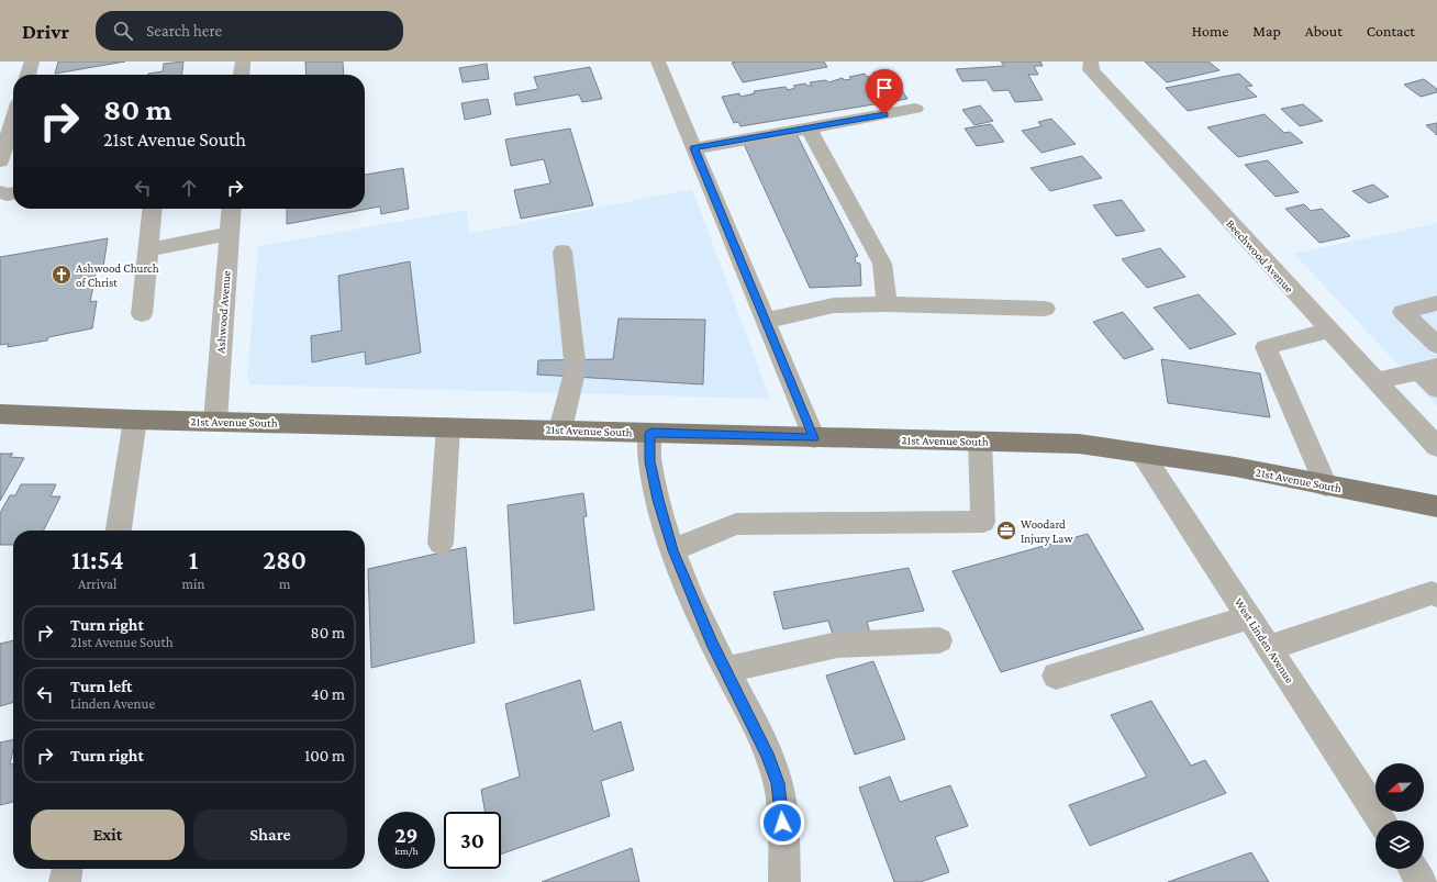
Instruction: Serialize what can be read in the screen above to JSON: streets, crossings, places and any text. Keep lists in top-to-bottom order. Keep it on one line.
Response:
{"streets":{"main road":["21st Avenue South"],"street":["Beechwood Avenue","Ashwood Avenue","West Linden Avenue"]},"crossings":[["Ashwood Avenue","21st Avenue South"],["21st Avenue South","West Linden Avenue"]],"places":{"church":["Ashwood Church of Christ"],"office":["Woodard Injury Law"]},"north":"left","page":{"header":"Drivr","search":"Search here","nav":["Home","Map","About","Contact"],"turn":["80 m","21st Avenue South"],"eta":["11:54","Arrival","1","min","280","m"],"list":[{"name":"Turn right","note":"21st Avenue South","value":"80 m"},{"name":"Turn left","note":"Linden Avenue","value":"40 m"},{"name":"Turn right","value":"100 m"}],"buttons":["Exit","Share"],"speed":"29 km/h","limit":"30"}}
